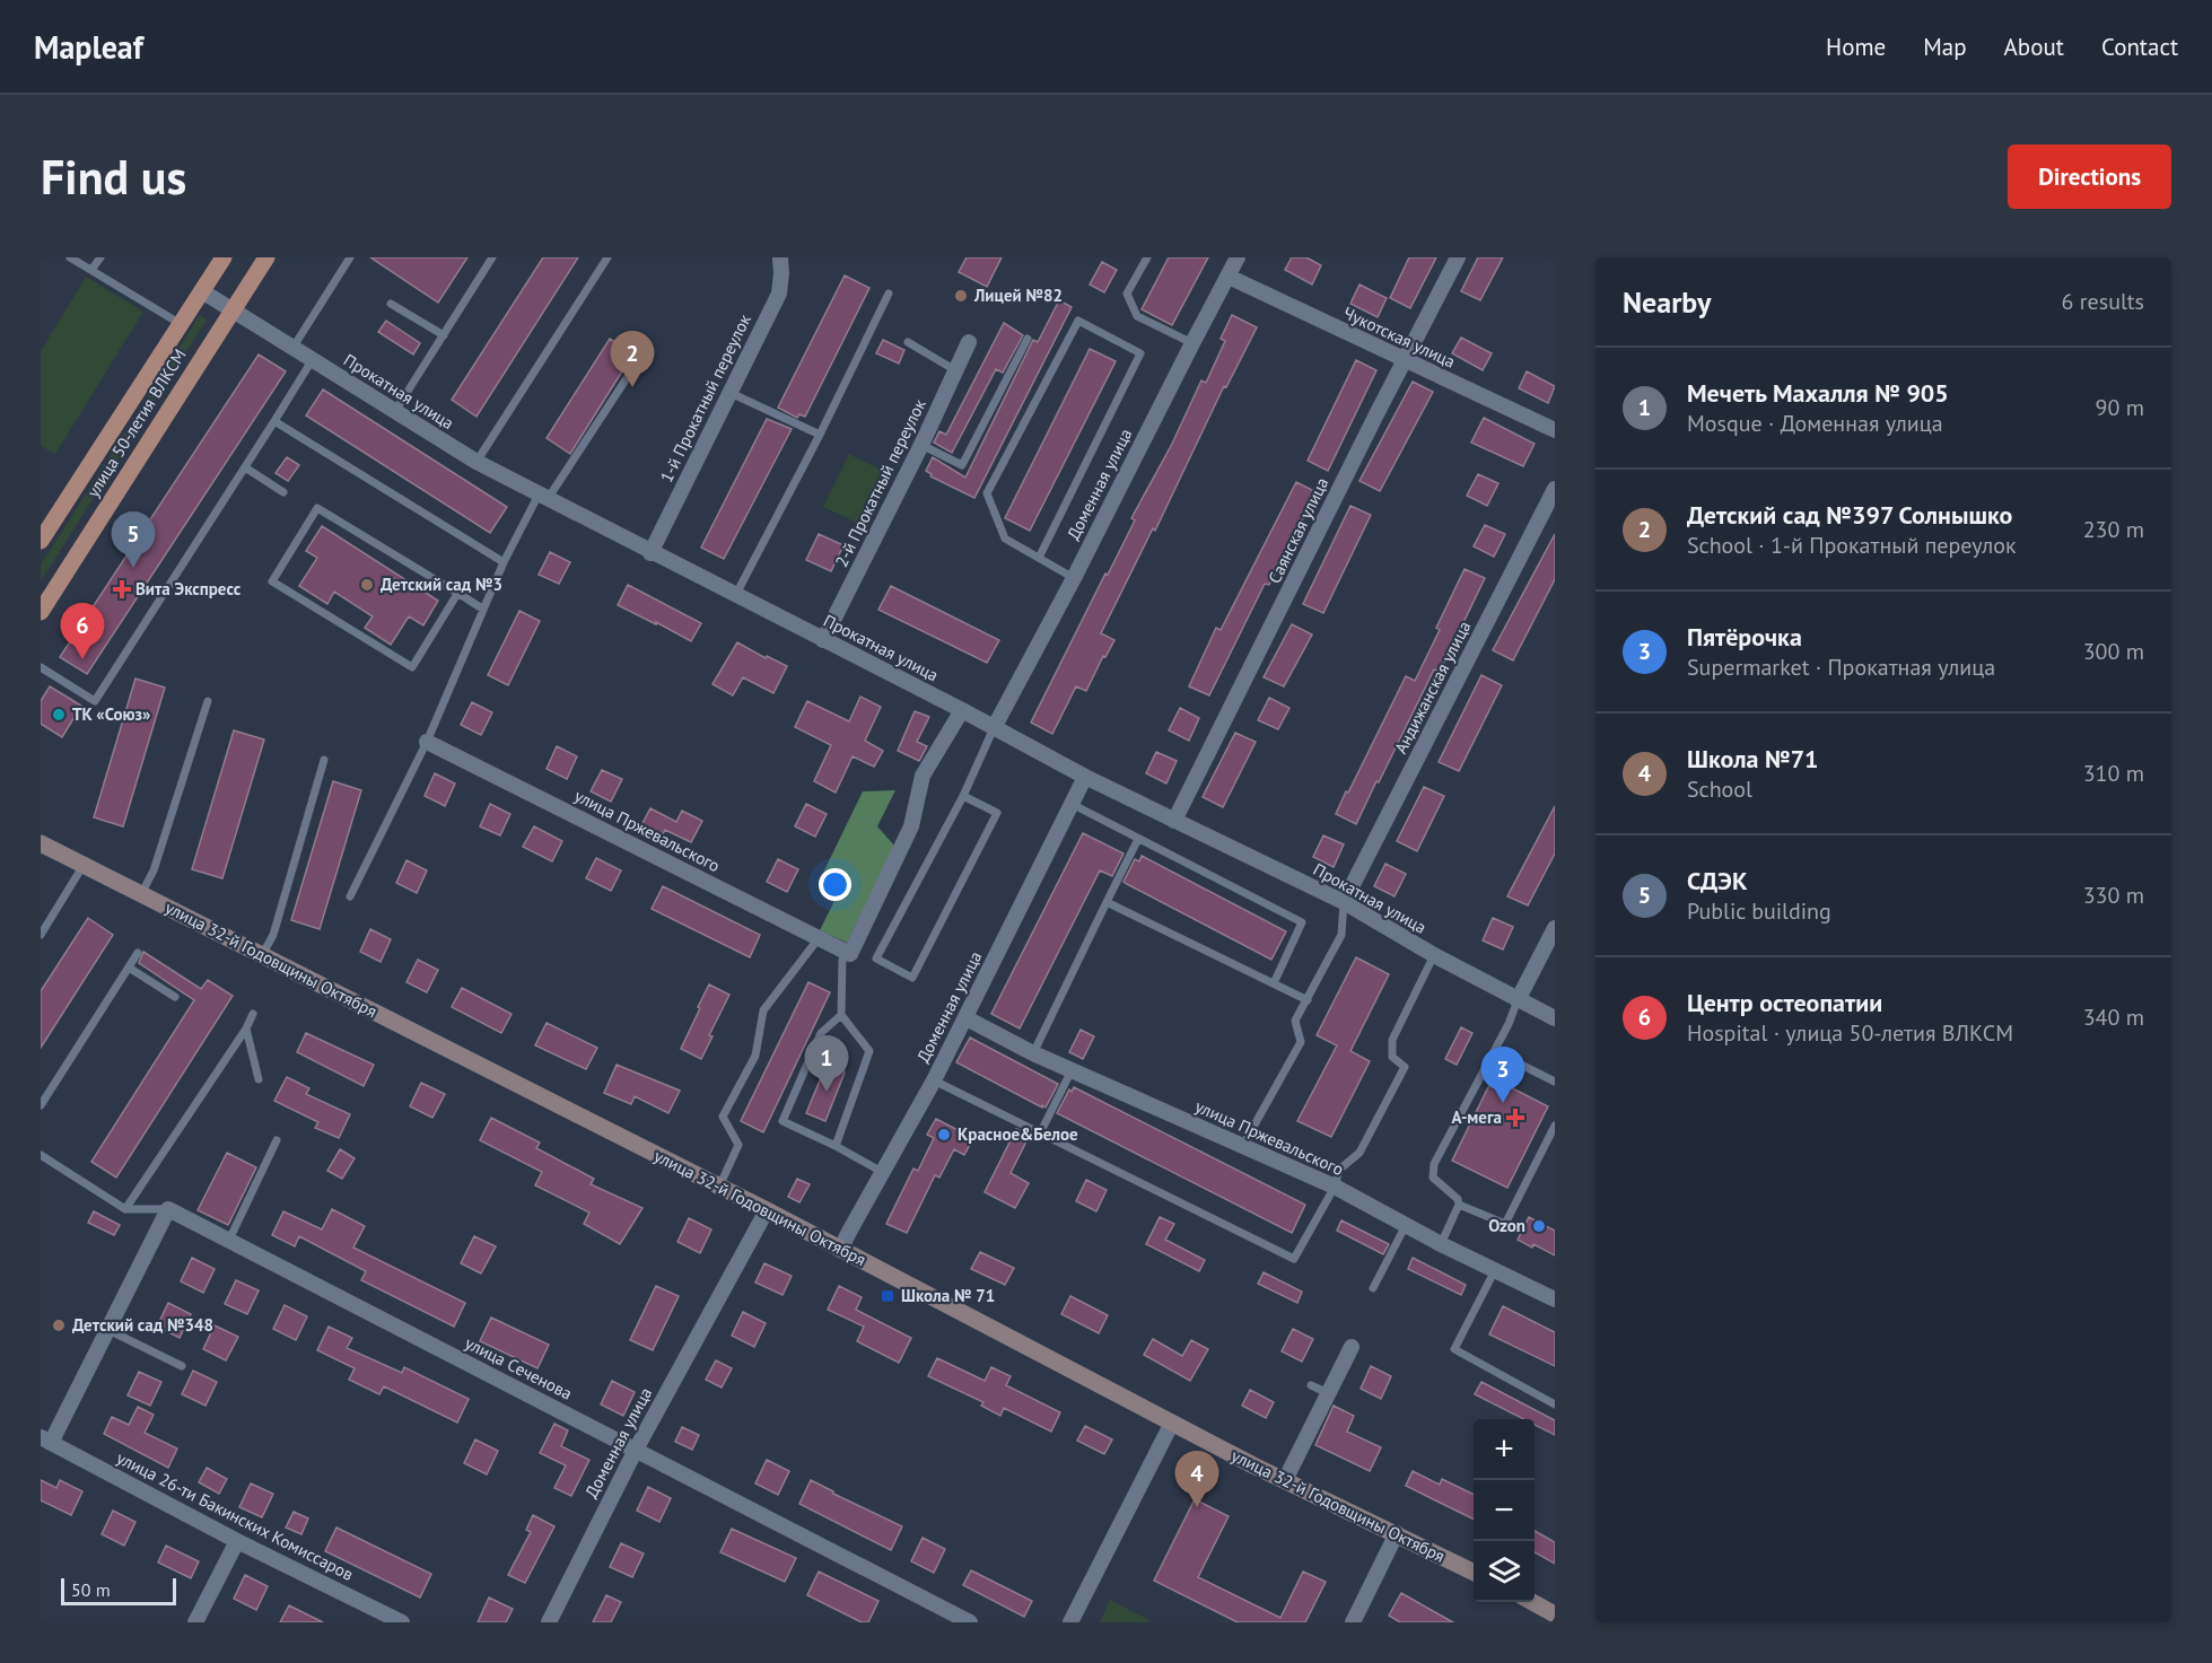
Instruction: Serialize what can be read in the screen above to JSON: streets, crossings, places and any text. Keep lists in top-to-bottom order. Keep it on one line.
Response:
{"streets":{"main road":["улица 50-летия ВЛКСМ","улица 32-й Годовщины Октября"],"street":["Чукотская улица","Прокатная улица","1-й Прокатный переулок","2-й Прокатный переулок","Доменная улица","Саянская улица","Андижанская улица","улица Пржевальского","улица Сеченова","улица 26-ти Бакинских Комиссаров"]},"crossings":[["Чукотская улица","Доменная улица"],["Чукотская улица","Саянская улица"],["Прокатная улица","1-й Прокатный переулок"],["Прокатная улица","улица 50-летия ВЛКСМ"],["Прокатная улица","2-й Прокатный переулок"],["Прокатная улица","Доменная улица"],["Прокатная улица","Саянская улица"],["Прокатная улица","Андижанская улица"],["Доменная улица","улица Пржевальского"],["Доменная улица","улица 32-й Годовщины Октября"],["Доменная улица","улица Сеченова"]],"places":{"other":["Лицей №82","Детский сад №3","ТК «Союз»","Красное&Белое","Ozon","Детский сад №348"],"health":["Вита Экспресс","А-мега"],"transit":["Школа № 71"]},"scale_bar":"50 m","page":{"header":"Mapleaf","nav":["Home","Map","About","Contact"],"buttons":"Directions","title":"Find us","heading":["Nearby","6 results"],"pins":["2","5","6","1","3","4"],"list":[{"mark":"1","name":"Мечеть Махалля № 905","note":"Mosque · Доменная улица","value":"90 m"},{"mark":"2","name":"Детский сад №397 Солнышко","note":"School · 1-й Прокатный переулок","value":"230 m"},{"mark":"3","name":"Пятёрочка","note":"Supermarket · Прокатная улица","value":"300 m"},{"mark":"4","name":"Школа №71","note":"School","value":"310 m"},{"mark":"5","name":"СДЭК","note":"Public building","value":"330 m"},{"mark":"6","name":"Центр остеопатии","note":"Hospital · улица 50-летия ВЛКСМ","value":"340 m"}],"map_buttons":["+","−"],"scale":"50 m"}}
